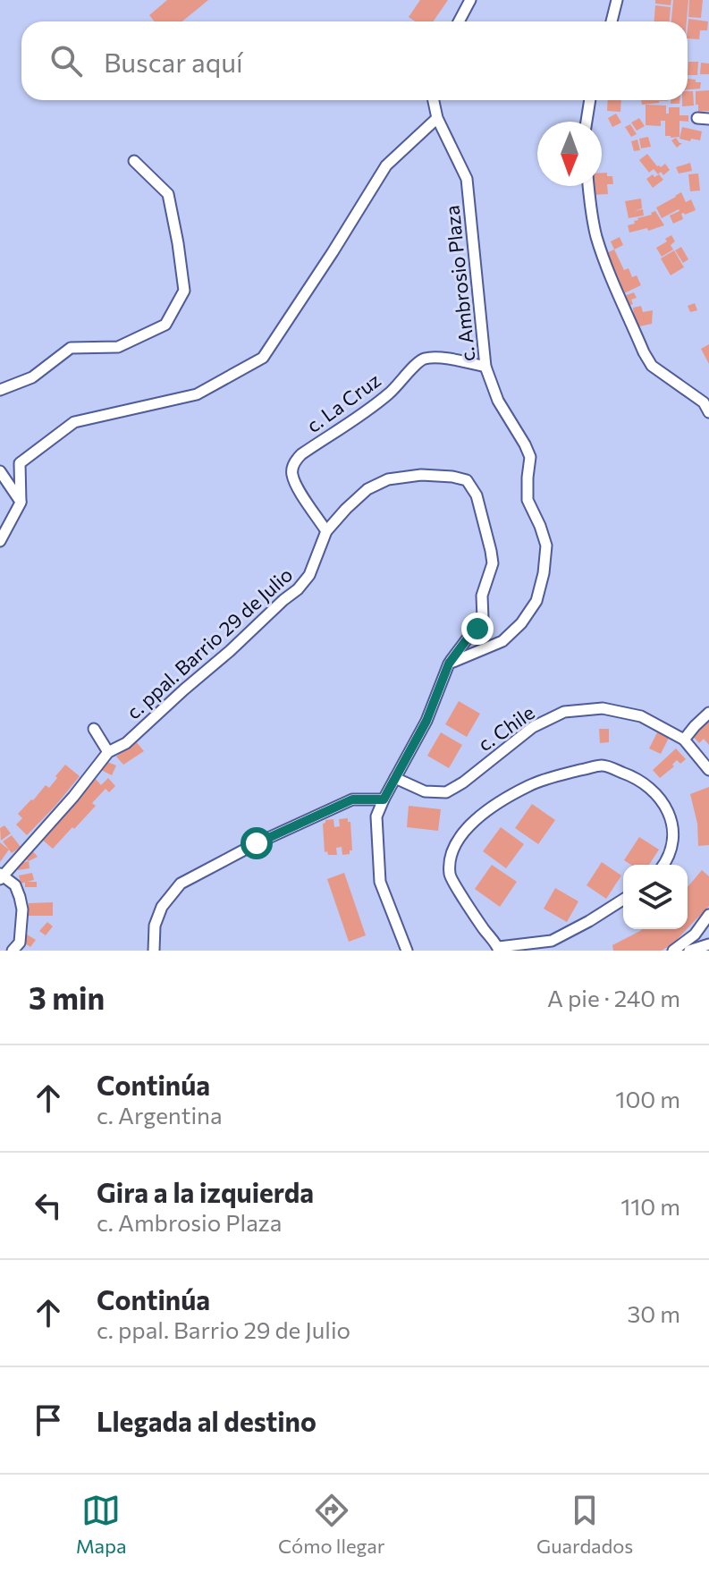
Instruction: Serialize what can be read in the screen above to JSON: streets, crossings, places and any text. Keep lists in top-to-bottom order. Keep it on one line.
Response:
{"streets":{"street":["c. Ambrosio Plaza","c. La Cruz","c. ppal. Barrio 29 de Julio","c. Chile"]},"crossings":[["c. Ambrosio Plaza","c. La Cruz"],["c. Ambrosio Plaza","c. ppal. Barrio 29 de Julio"],["c. La Cruz","c. ppal. Barrio 29 de Julio"]],"north":"bottom","page":{"search":"Buscar aquí","heading":["3 min","A pie · 240 m"],"list":[["Continúa","c. Argentina","100 m"],["Gira a la izquierda","c. Ambrosio Plaza","110 m"],["Continúa","c. ppal. Barrio 29 de Julio","30 m"],"Llegada al destino"],"nav":["Mapa","Cómo llegar","Guardados"]}}
